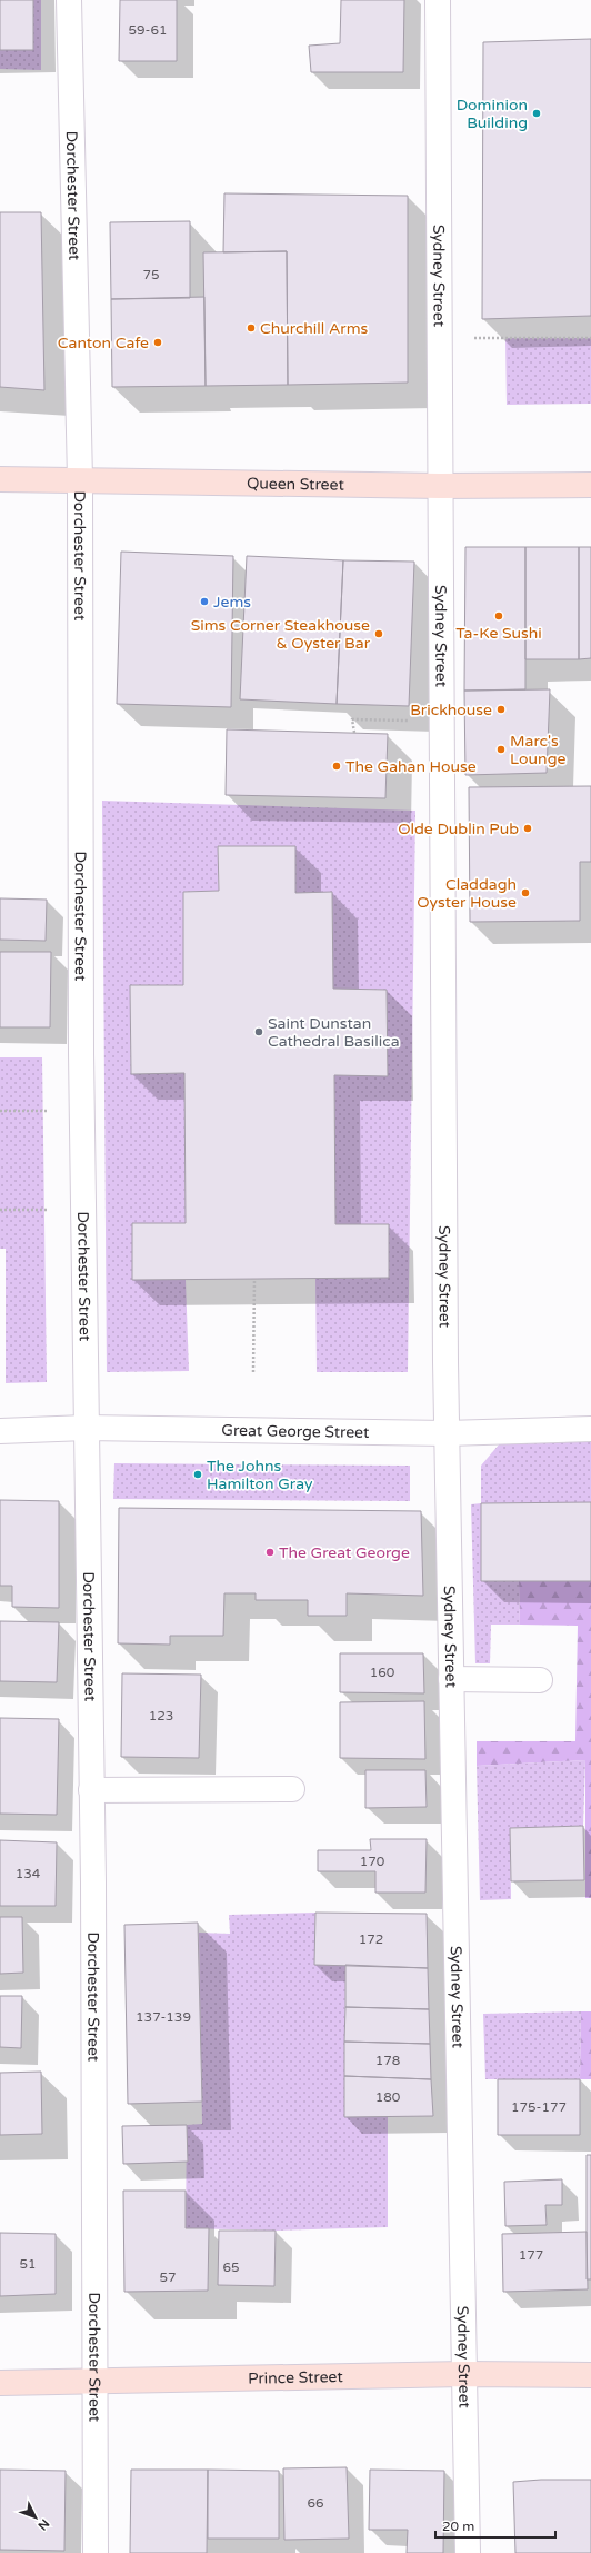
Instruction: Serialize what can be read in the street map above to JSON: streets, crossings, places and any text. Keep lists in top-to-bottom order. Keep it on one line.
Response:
{"streets":{"street":["Dorchester Street","Sydney Street","Queen Street","Great George Street","Prince Street"]},"crossings":[["Dorchester Street","Queen Street"],["Dorchester Street","Great George Street"],["Dorchester Street","Prince Street"],["Sydney Street","Queen Street"],["Sydney Street","Great George Street"],["Sydney Street","Prince Street"]],"places":["Dominion Building","Churchill Arms","Canton Cafe","Jems","Ta-Ke Sushi","Sims Corner Steakhouse & Oyster Bar","Brickhouse","Marc's Lounge","The Gahan House","Olde Dublin Pub","Claddagh Oyster House","Saint Dunstan Cathedral Basilica","The Johns Hamilton Gray","The Great George"],"house_numbers":["59-61","75","160","123","170","134","172","137-139","178","180","175-177","177","51","65","57","66"],"scale_bar":"20 m","north":"bottom right"}
